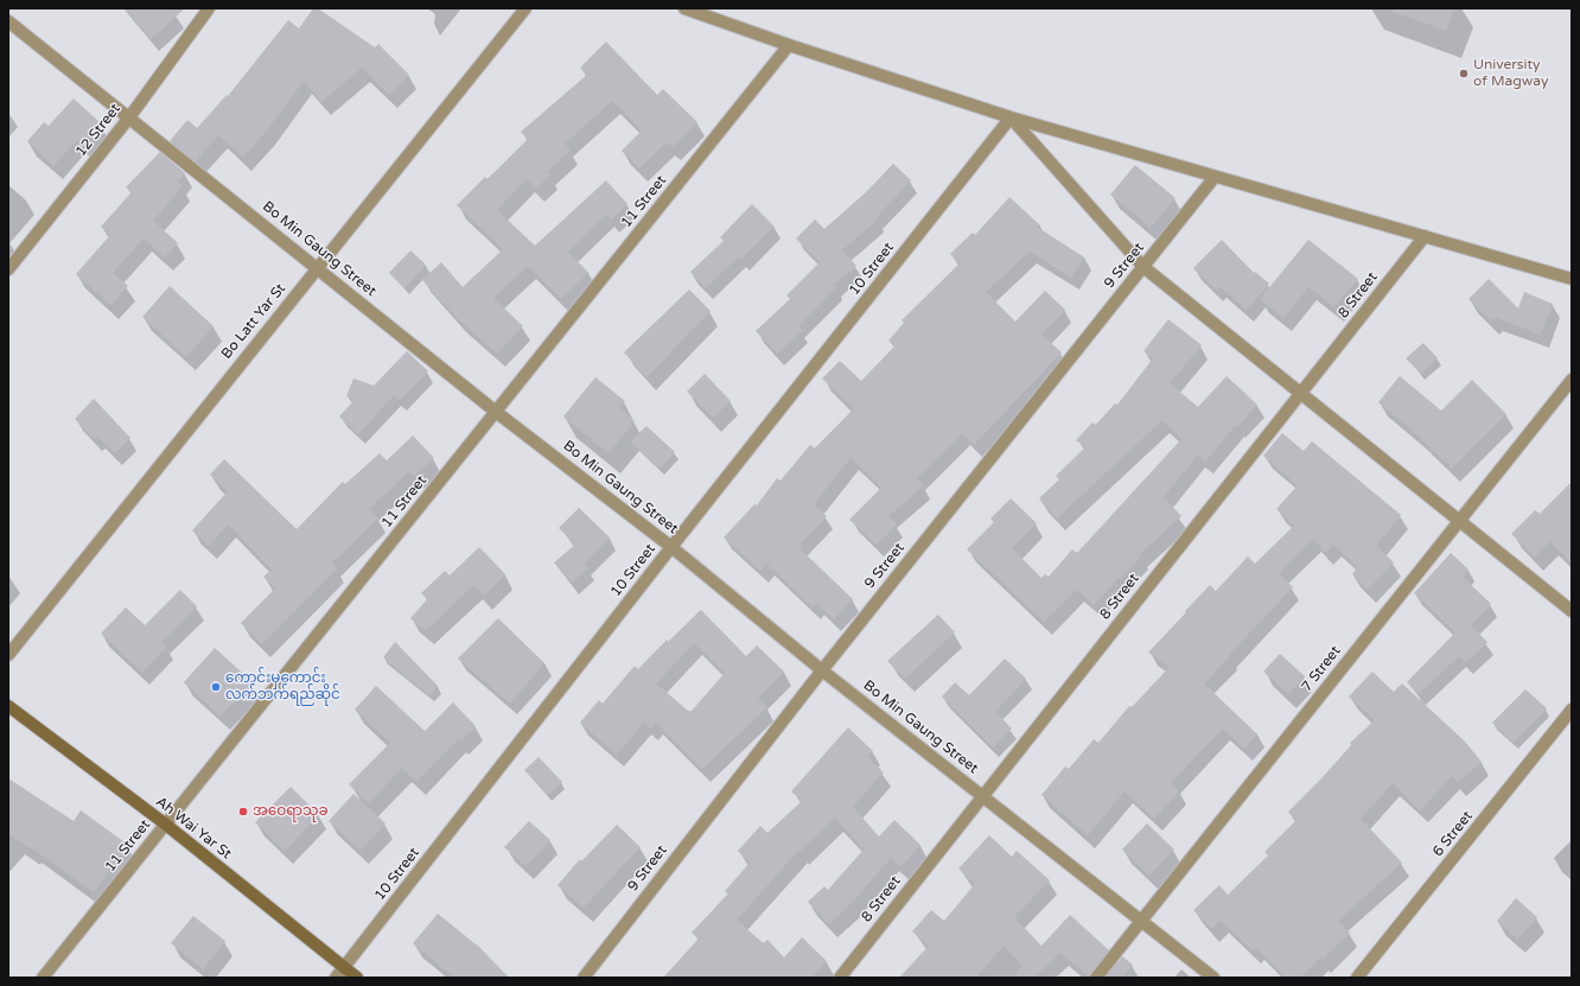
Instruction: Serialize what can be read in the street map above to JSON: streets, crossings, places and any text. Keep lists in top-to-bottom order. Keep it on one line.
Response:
{"streets":{"street":["12 Street","11 Street","Bo Min Gaung Street","9 Street","10 Street","8 Street","Bo Latt Yar St","7 Street","Ah Wai Yar St","6 Street"]},"crossings":[["12 Street","Bo Min Gaung Street"],["11 Street","Bo Min Gaung Street"],["11 Street","Ah Wai Yar St"],["Bo Min Gaung Street","9 Street"],["Bo Min Gaung Street","10 Street"],["Bo Min Gaung Street","8 Street"],["Bo Min Gaung Street","Bo Latt Yar St"],["Bo Min Gaung Street","7 Street"],["10 Street","Ah Wai Yar St"]],"places":["University of Magway","ကောင်းမှကောင်း လက်ဘက်ရည်ဆိုင်","အဝေရာသုခ"]}
